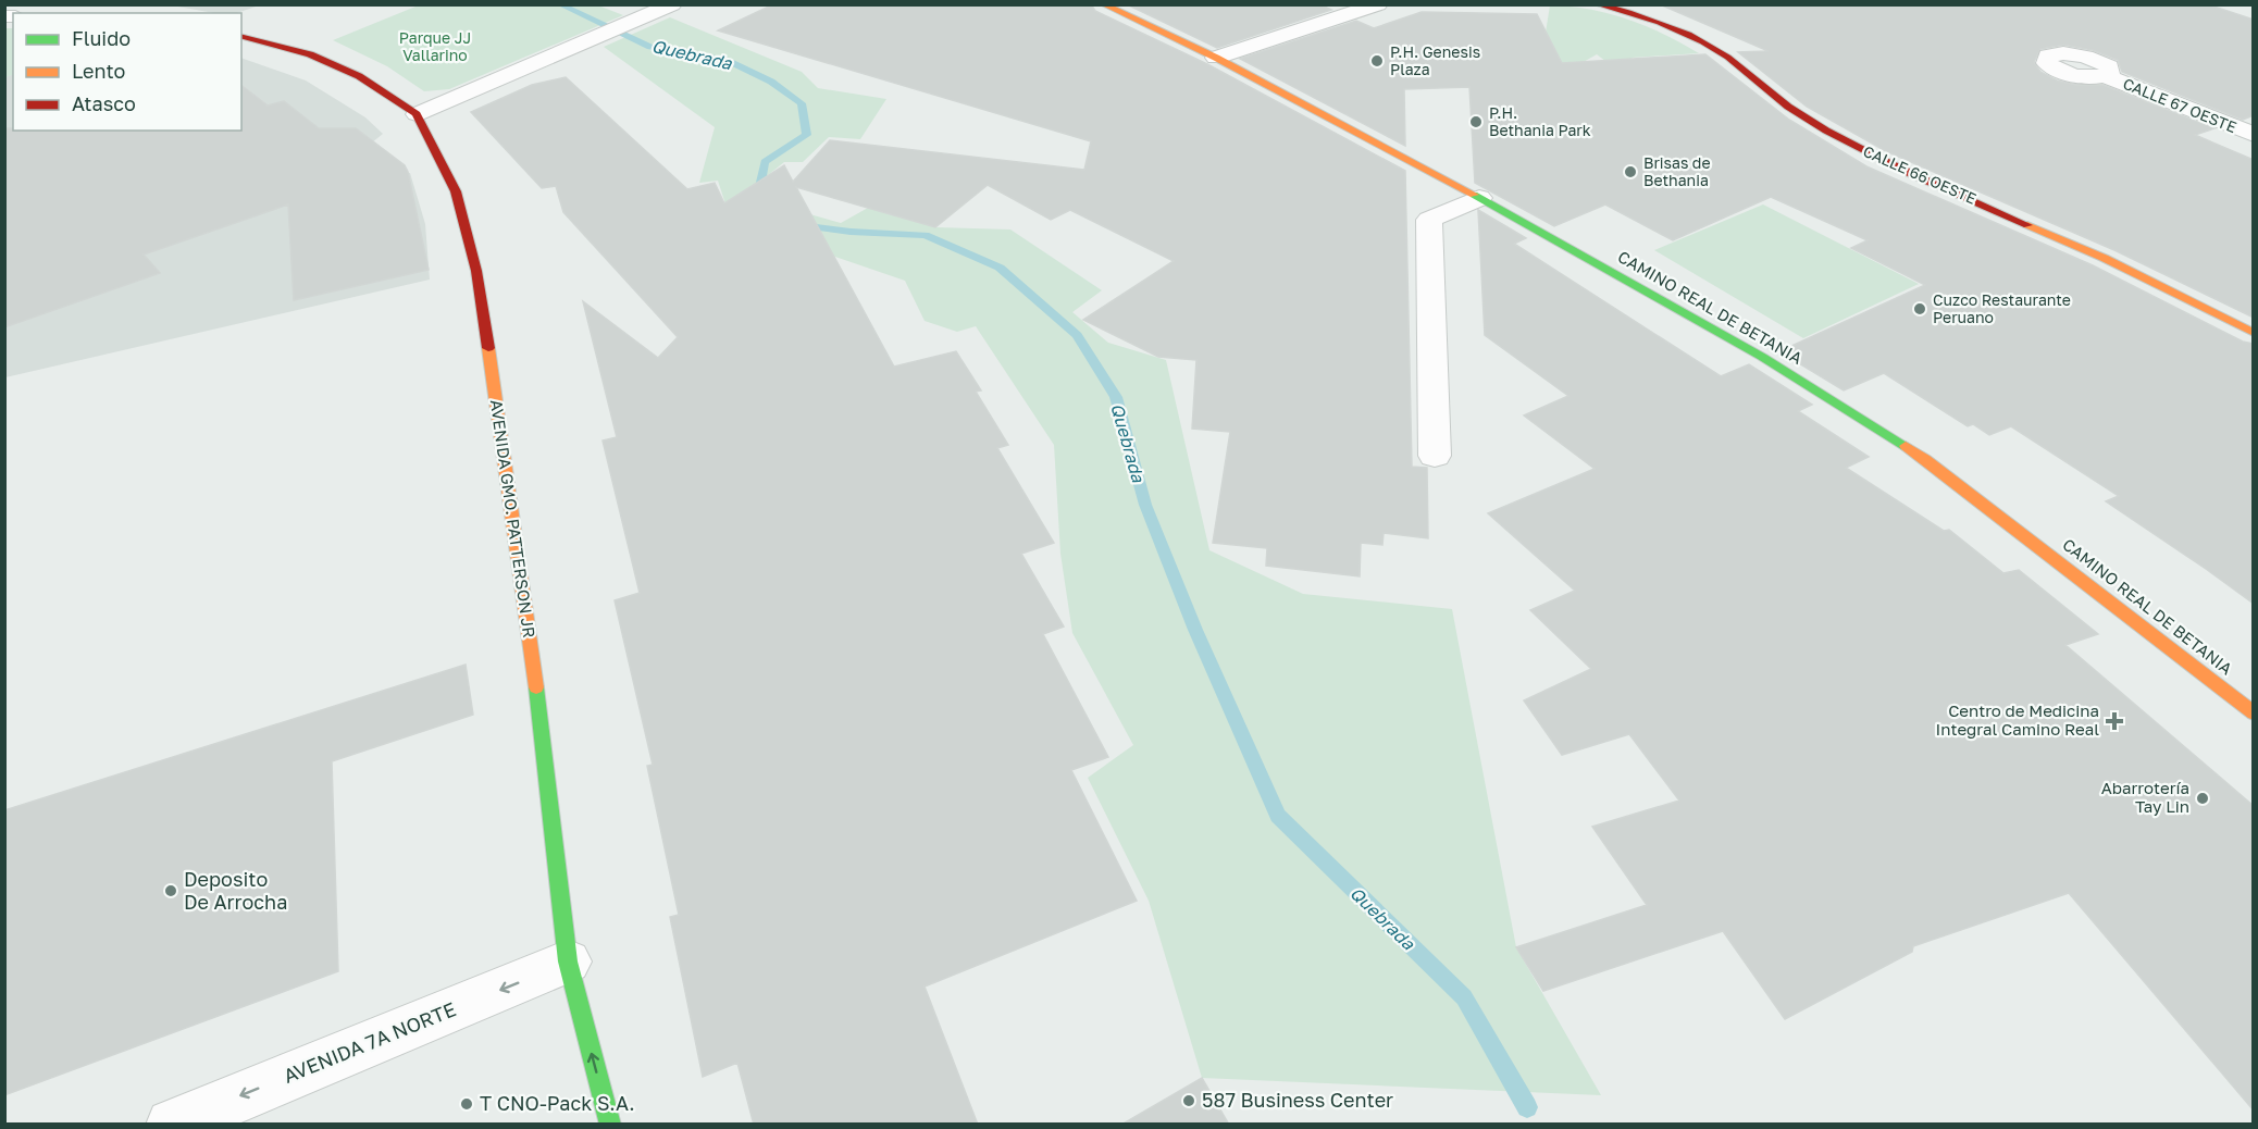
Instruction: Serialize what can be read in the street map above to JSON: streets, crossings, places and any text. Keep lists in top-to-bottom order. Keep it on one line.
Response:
{"streets":{"street":["CALLE 67 OESTE","CALLE 66 OESTE","CAMINO REAL DE BETANIA","AVENIDA GMO. PATTERSON JR","AVENIDA 7A NORTE"]},"crossings":[["AVENIDA GMO. PATTERSON JR","AVENIDA 7A NORTE"]],"one_way":["AVENIDA 7A NORTE"],"water":["Quebrada"],"parks":["Parque JJ Vallarino"],"places":{"other":["P.H. Genesis Plaza","P.H. Bethania Park","Brisas de Bethania","Cuzco Restaurante Peruano","Abarrotería Tay Lin","Deposito De Arrocha","587 Business Center","T CNO-Pack S.A."],"health":["Centro de Medicina Integral Camino Real"]},"legend":["Fluido","Lento","Atasco"]}
